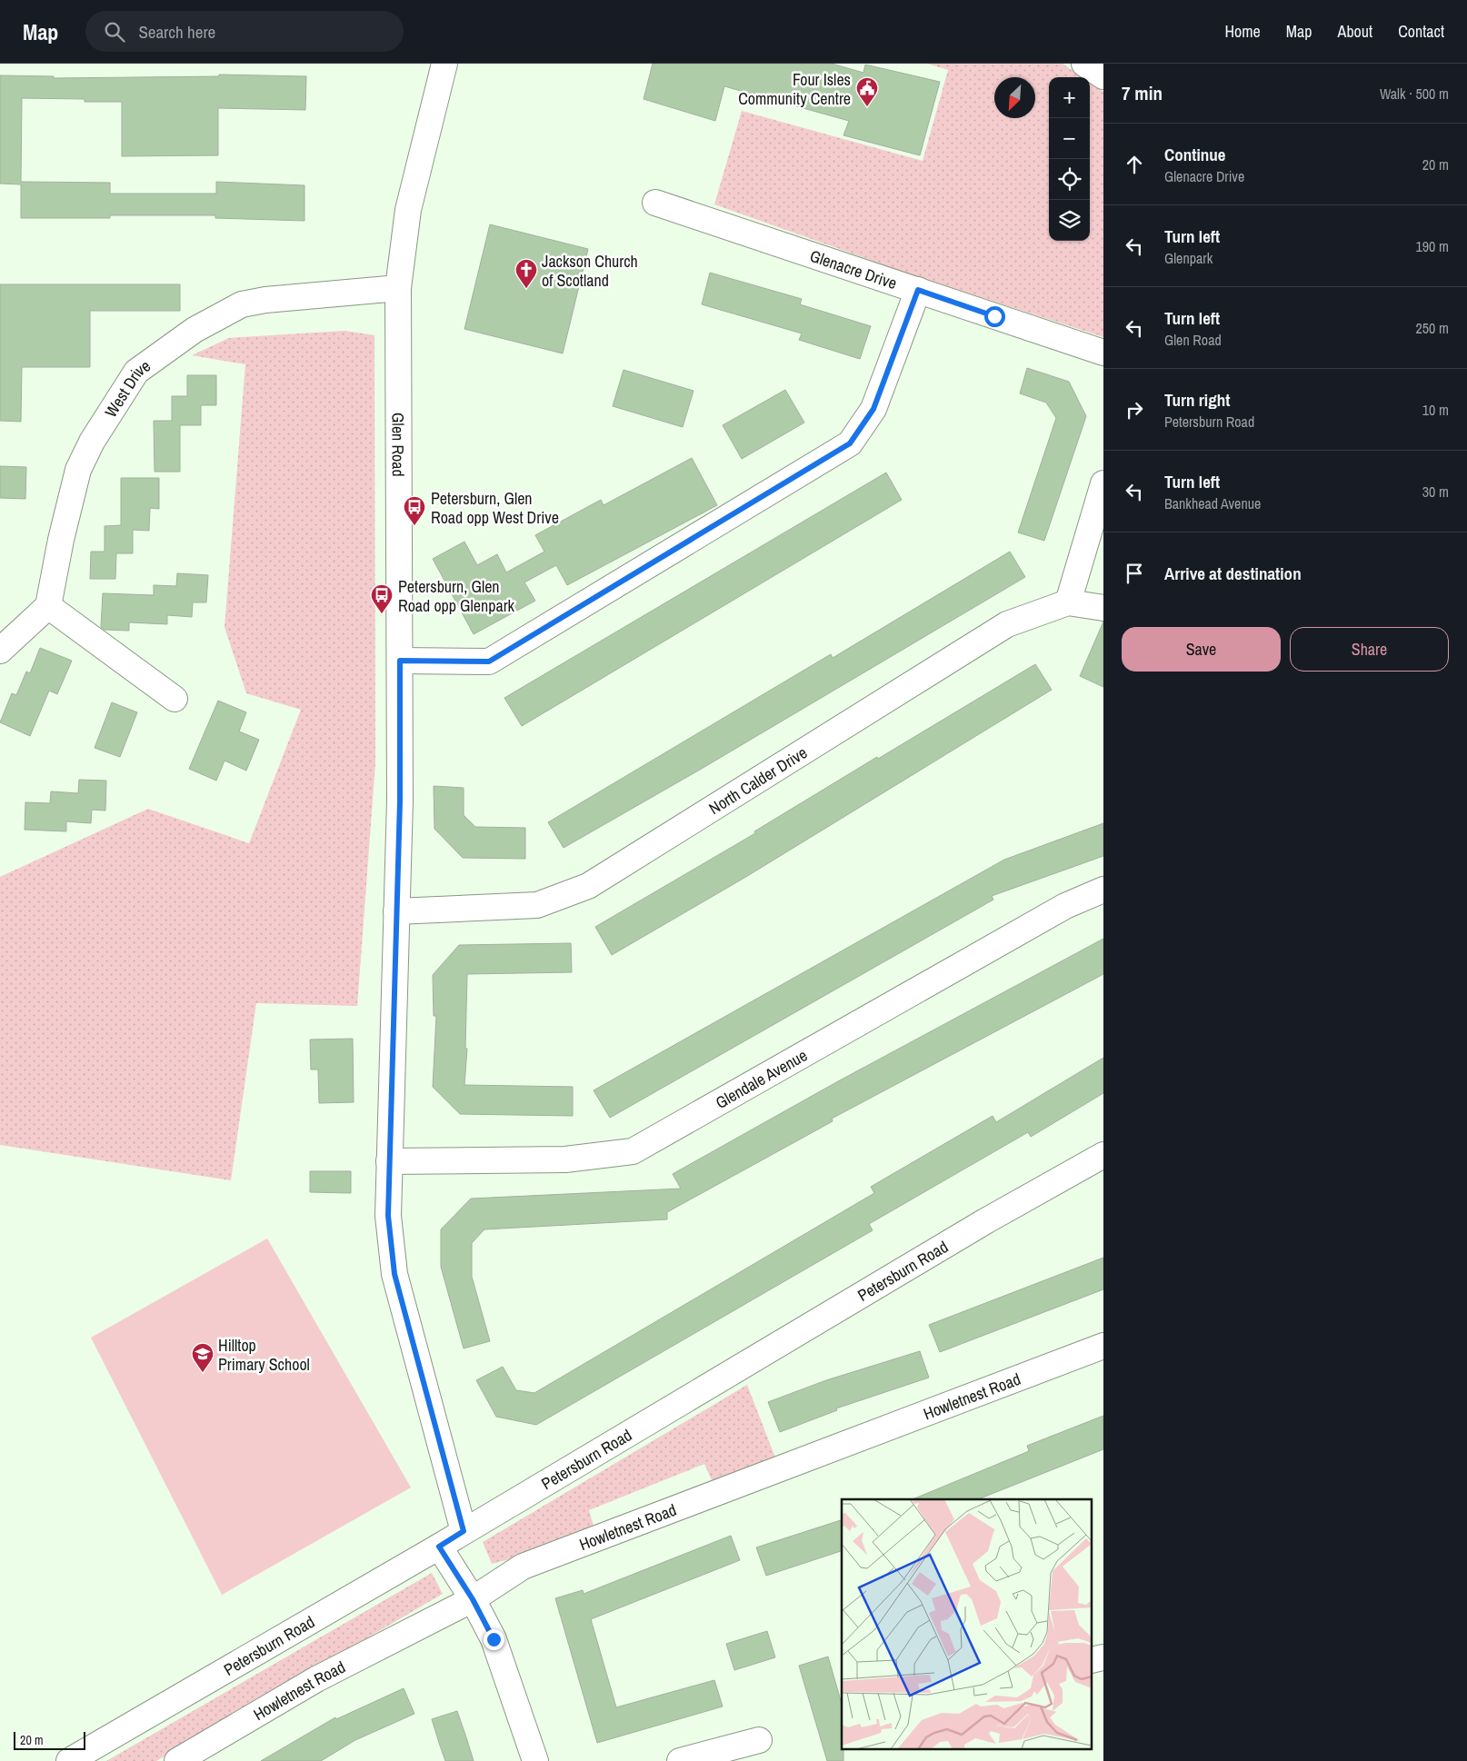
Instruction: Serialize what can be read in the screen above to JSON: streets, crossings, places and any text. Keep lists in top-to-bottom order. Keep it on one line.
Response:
{"streets":{"street":["Glenacre Drive","West Drive","Glen Road","North Calder Drive","Glendale Avenue","Petersburn Road","Howletnest Road"]},"crossings":[["West Drive","Glen Road"],["Glen Road","North Calder Drive"],["Glen Road","Glendale Avenue"],["Glen Road","Petersburn Road"]],"places":{"public building":["Four Isles Community Centre"],"church":["Jackson Church of Scotland"],"bus stop":["Petersburn, Glen Road opp West Drive","Petersburn, Glen Road opp Glenpark"],"school or university":["Hilltop Primary School"]},"scale_bar":"20 m","north":"bottom left","page":{"header":"Map","search":"Search here","nav":["Home","Map","About","Contact"],"heading":["7 min","Walk · 500 m"],"map_buttons":["+","−"],"list":[["Continue","Glenacre Drive","20 m"],["Turn left","Glenpark","190 m"],["Turn left","Glen Road","250 m"],["Turn right","Petersburn Road","10 m"],["Turn left","Bankhead Avenue","30 m"],"Arrive at destination"],"buttons":["Save","Share"],"scale":"20 m"}}
